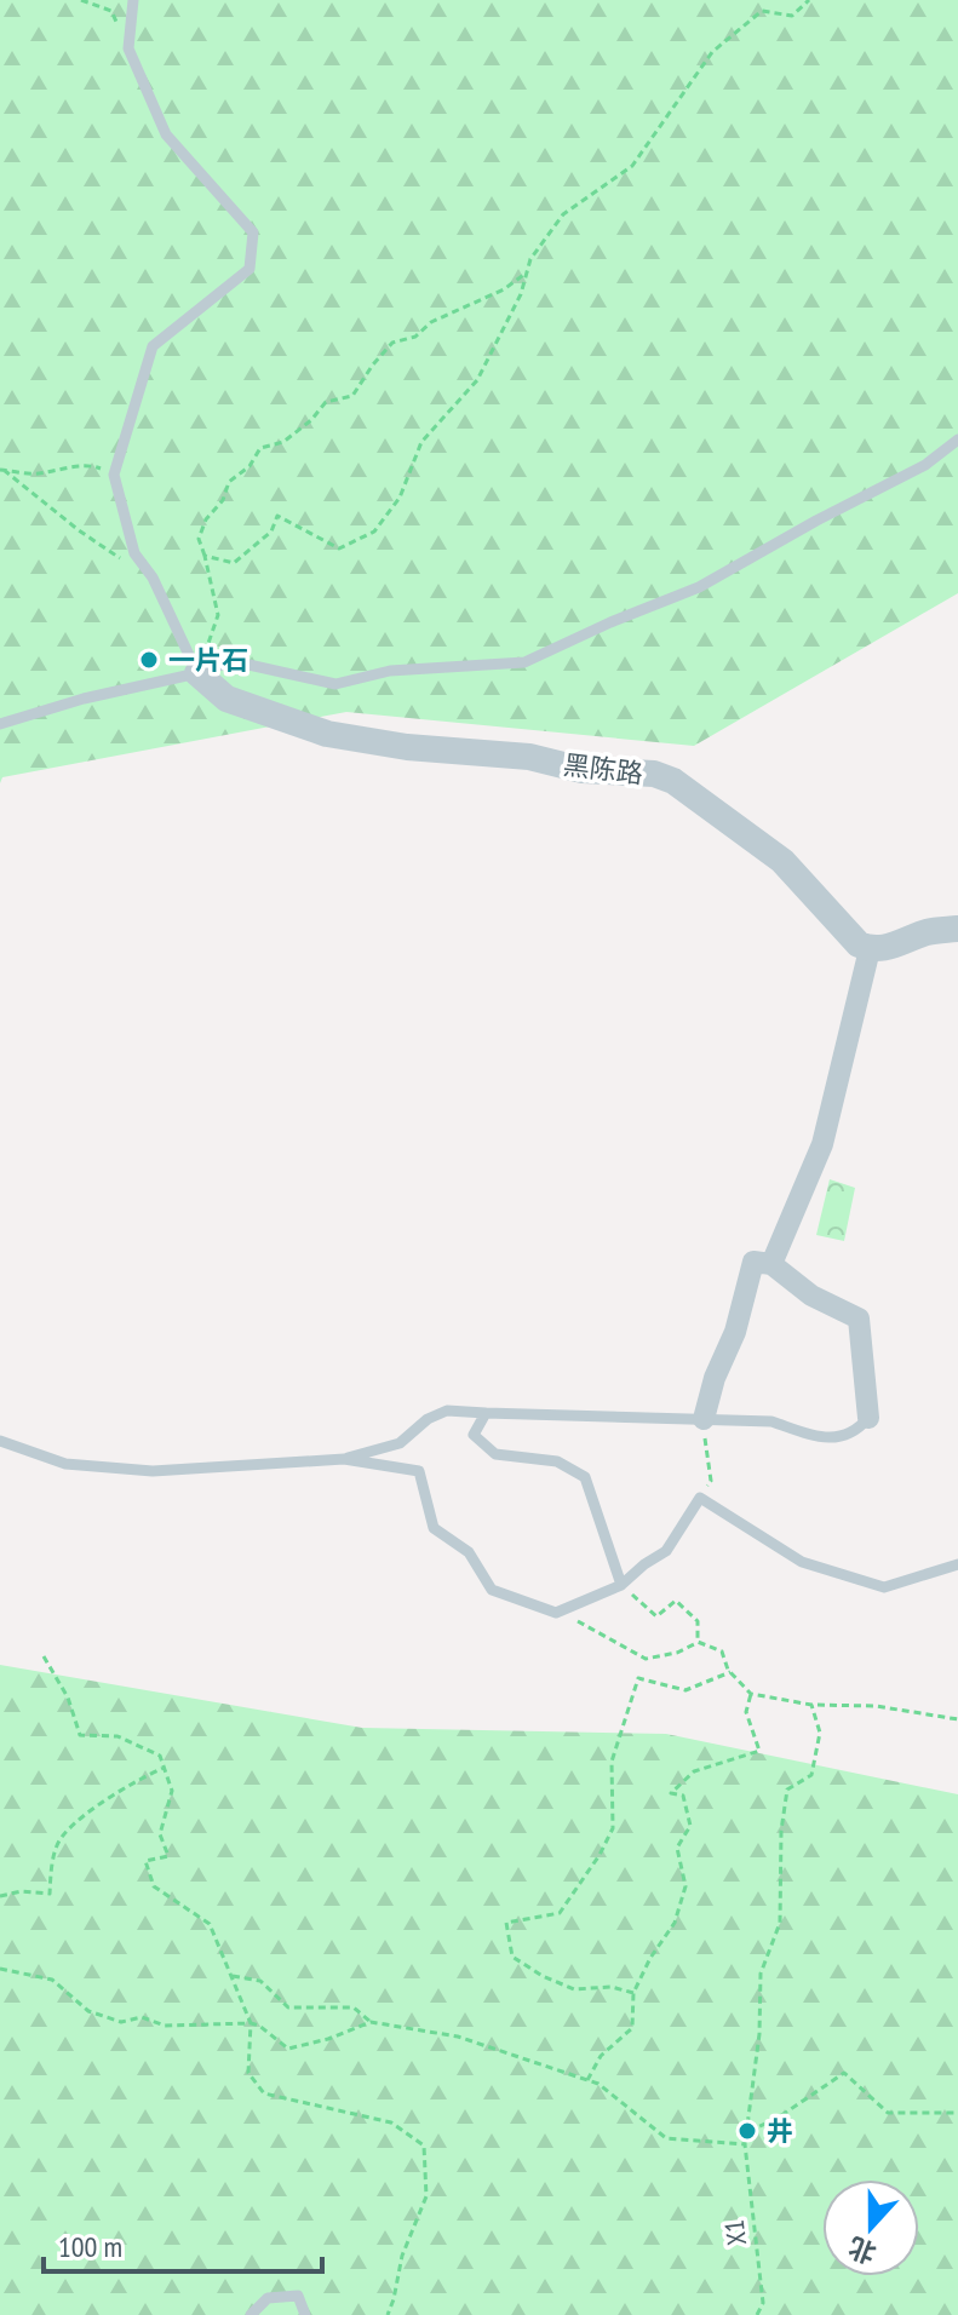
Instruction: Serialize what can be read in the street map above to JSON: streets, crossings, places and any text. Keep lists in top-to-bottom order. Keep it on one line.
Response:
{"streets":{"street":["黑陈路"],"path":["X1"]},"places":["一片石","井"],"scale_bar":"100 m","north":"bottom"}
